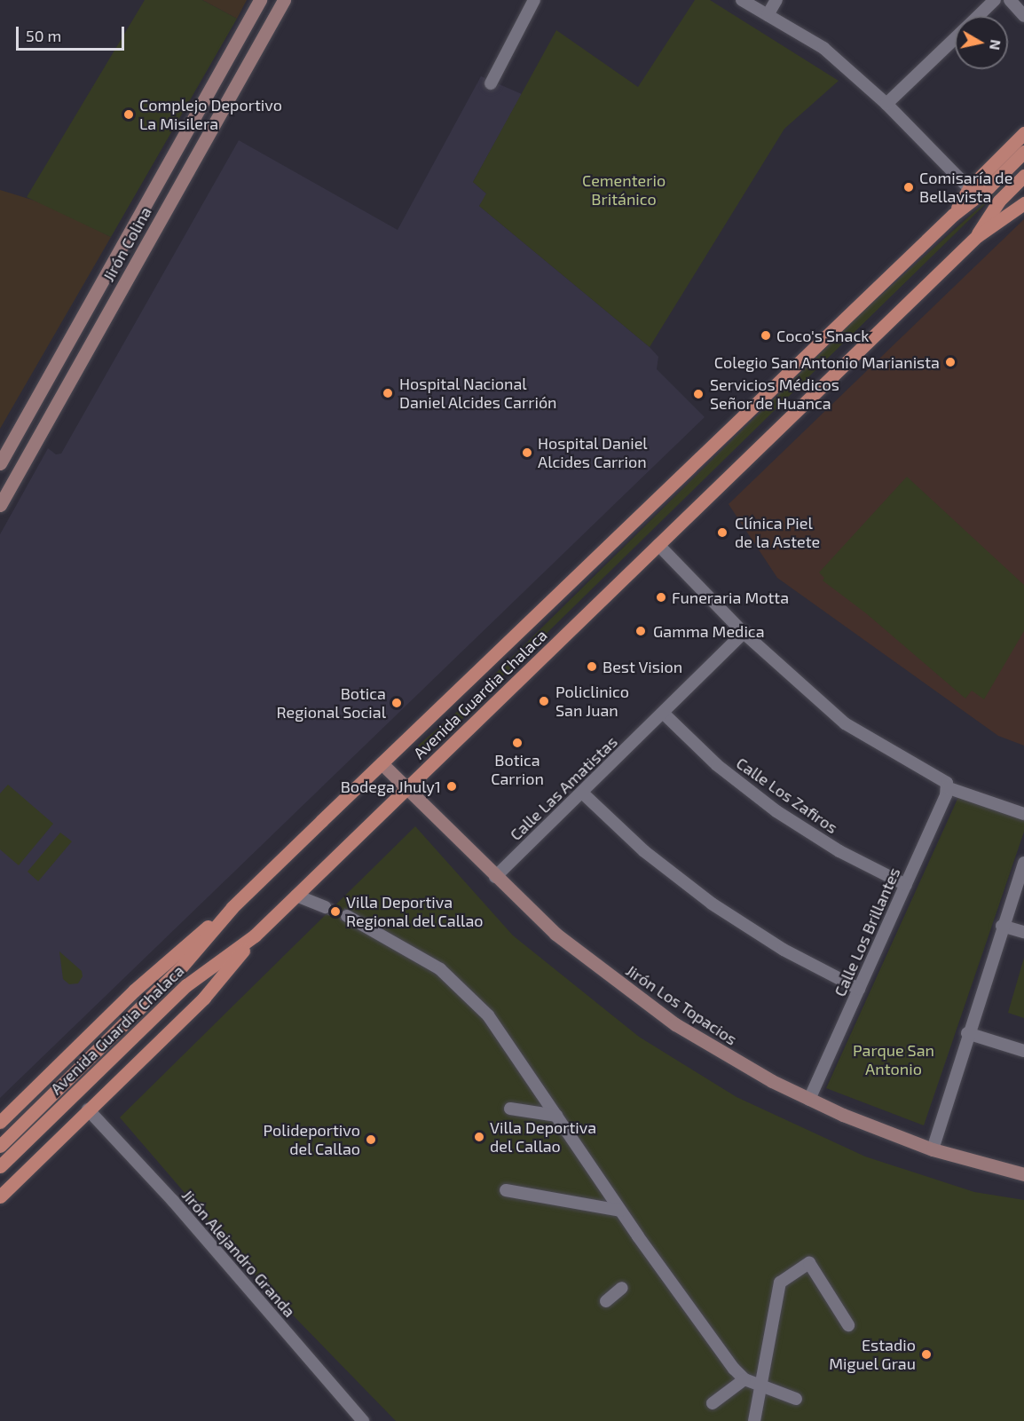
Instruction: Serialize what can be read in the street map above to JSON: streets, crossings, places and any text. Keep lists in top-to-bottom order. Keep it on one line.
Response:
{"streets":{"main road":["Avenida Guardia Chalaca"],"street":["Jirón Colina","Calle Las Amatistas","Calle Los Zafiros","Calle Los Brillantes","Jirón Los Topacios","Jirón Alejandro Granda"]},"crossings":[["Avenida Guardia Chalaca","Jirón Los Topacios"],["Calle Las Amatistas","Calle Los Zafiros"],["Calle Las Amatistas","Jirón Los Topacios"],["Calle Los Zafiros","Calle Los Brillantes"],["Calle Los Brillantes","Jirón Los Topacios"]],"parks":["Cementerio Británico","Parque San Antonio"],"places":["Complejo Deportivo La Misilera","Comisaría de Bellavista","Coco's Snack","Colegio San Antonio Marianista","Hospital Nacional Daniel Alcides Carrión","Servicios Médicos Señor de Huanca","Hospital Daniel Alcides Carrion","Clínica Piel de la Astete","Funeraria Motta","Gamma Medica","Best Vision","Policlinico San Juan","Botica Regional Social","Botica Carrion","Bodega Jhuly1","Villa Deportiva Regional del Callao","Villa Deportiva del Callao","Polideportivo del Callao","Estadio Miguel Grau"],"scale_bar":"50 m","north":"right"}
